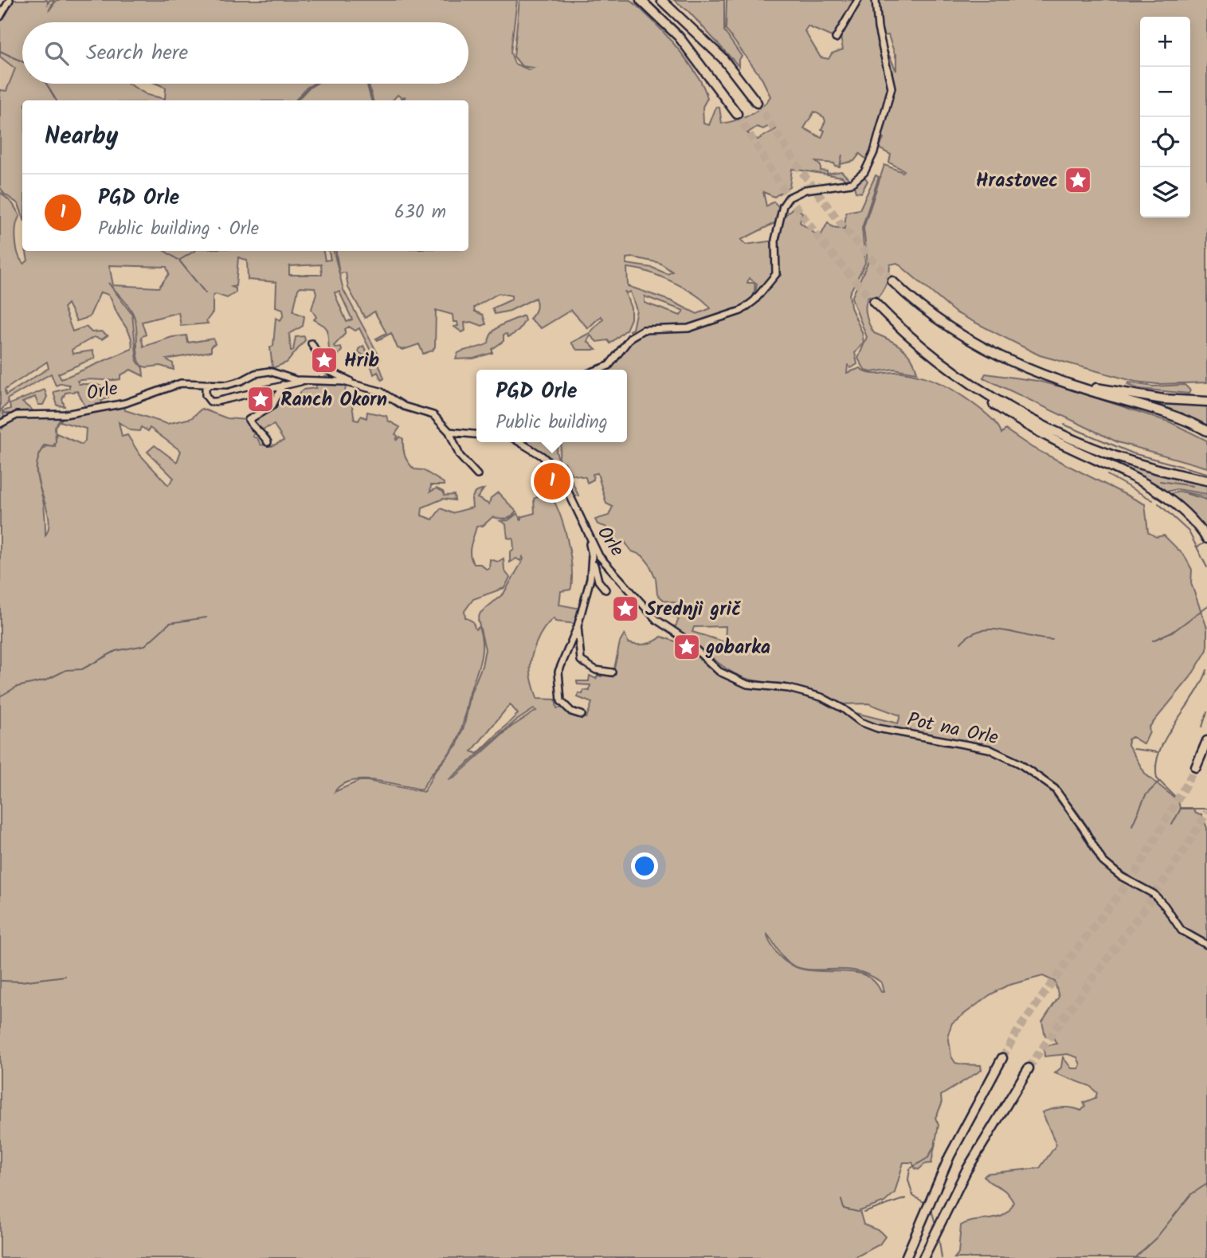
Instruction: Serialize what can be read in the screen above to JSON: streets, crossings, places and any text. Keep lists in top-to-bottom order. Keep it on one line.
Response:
{"streets":{"street":["Orle","Pot na Orle"]},"crossings":[["Orle","Pot na Orle"]],"places":{"place":["Hrastovec","Hrib","Ranch Okorn","Srednji grič","gobarka"]},"page":{"map_buttons":["+","−"],"search":"Search here","heading":"Nearby","list":[{"mark":"1","name":"PGD Orle","note":"Public building · Orle","value":"630 m"}],"popup":["PGD Orle","Public building"],"pins":"1"}}
